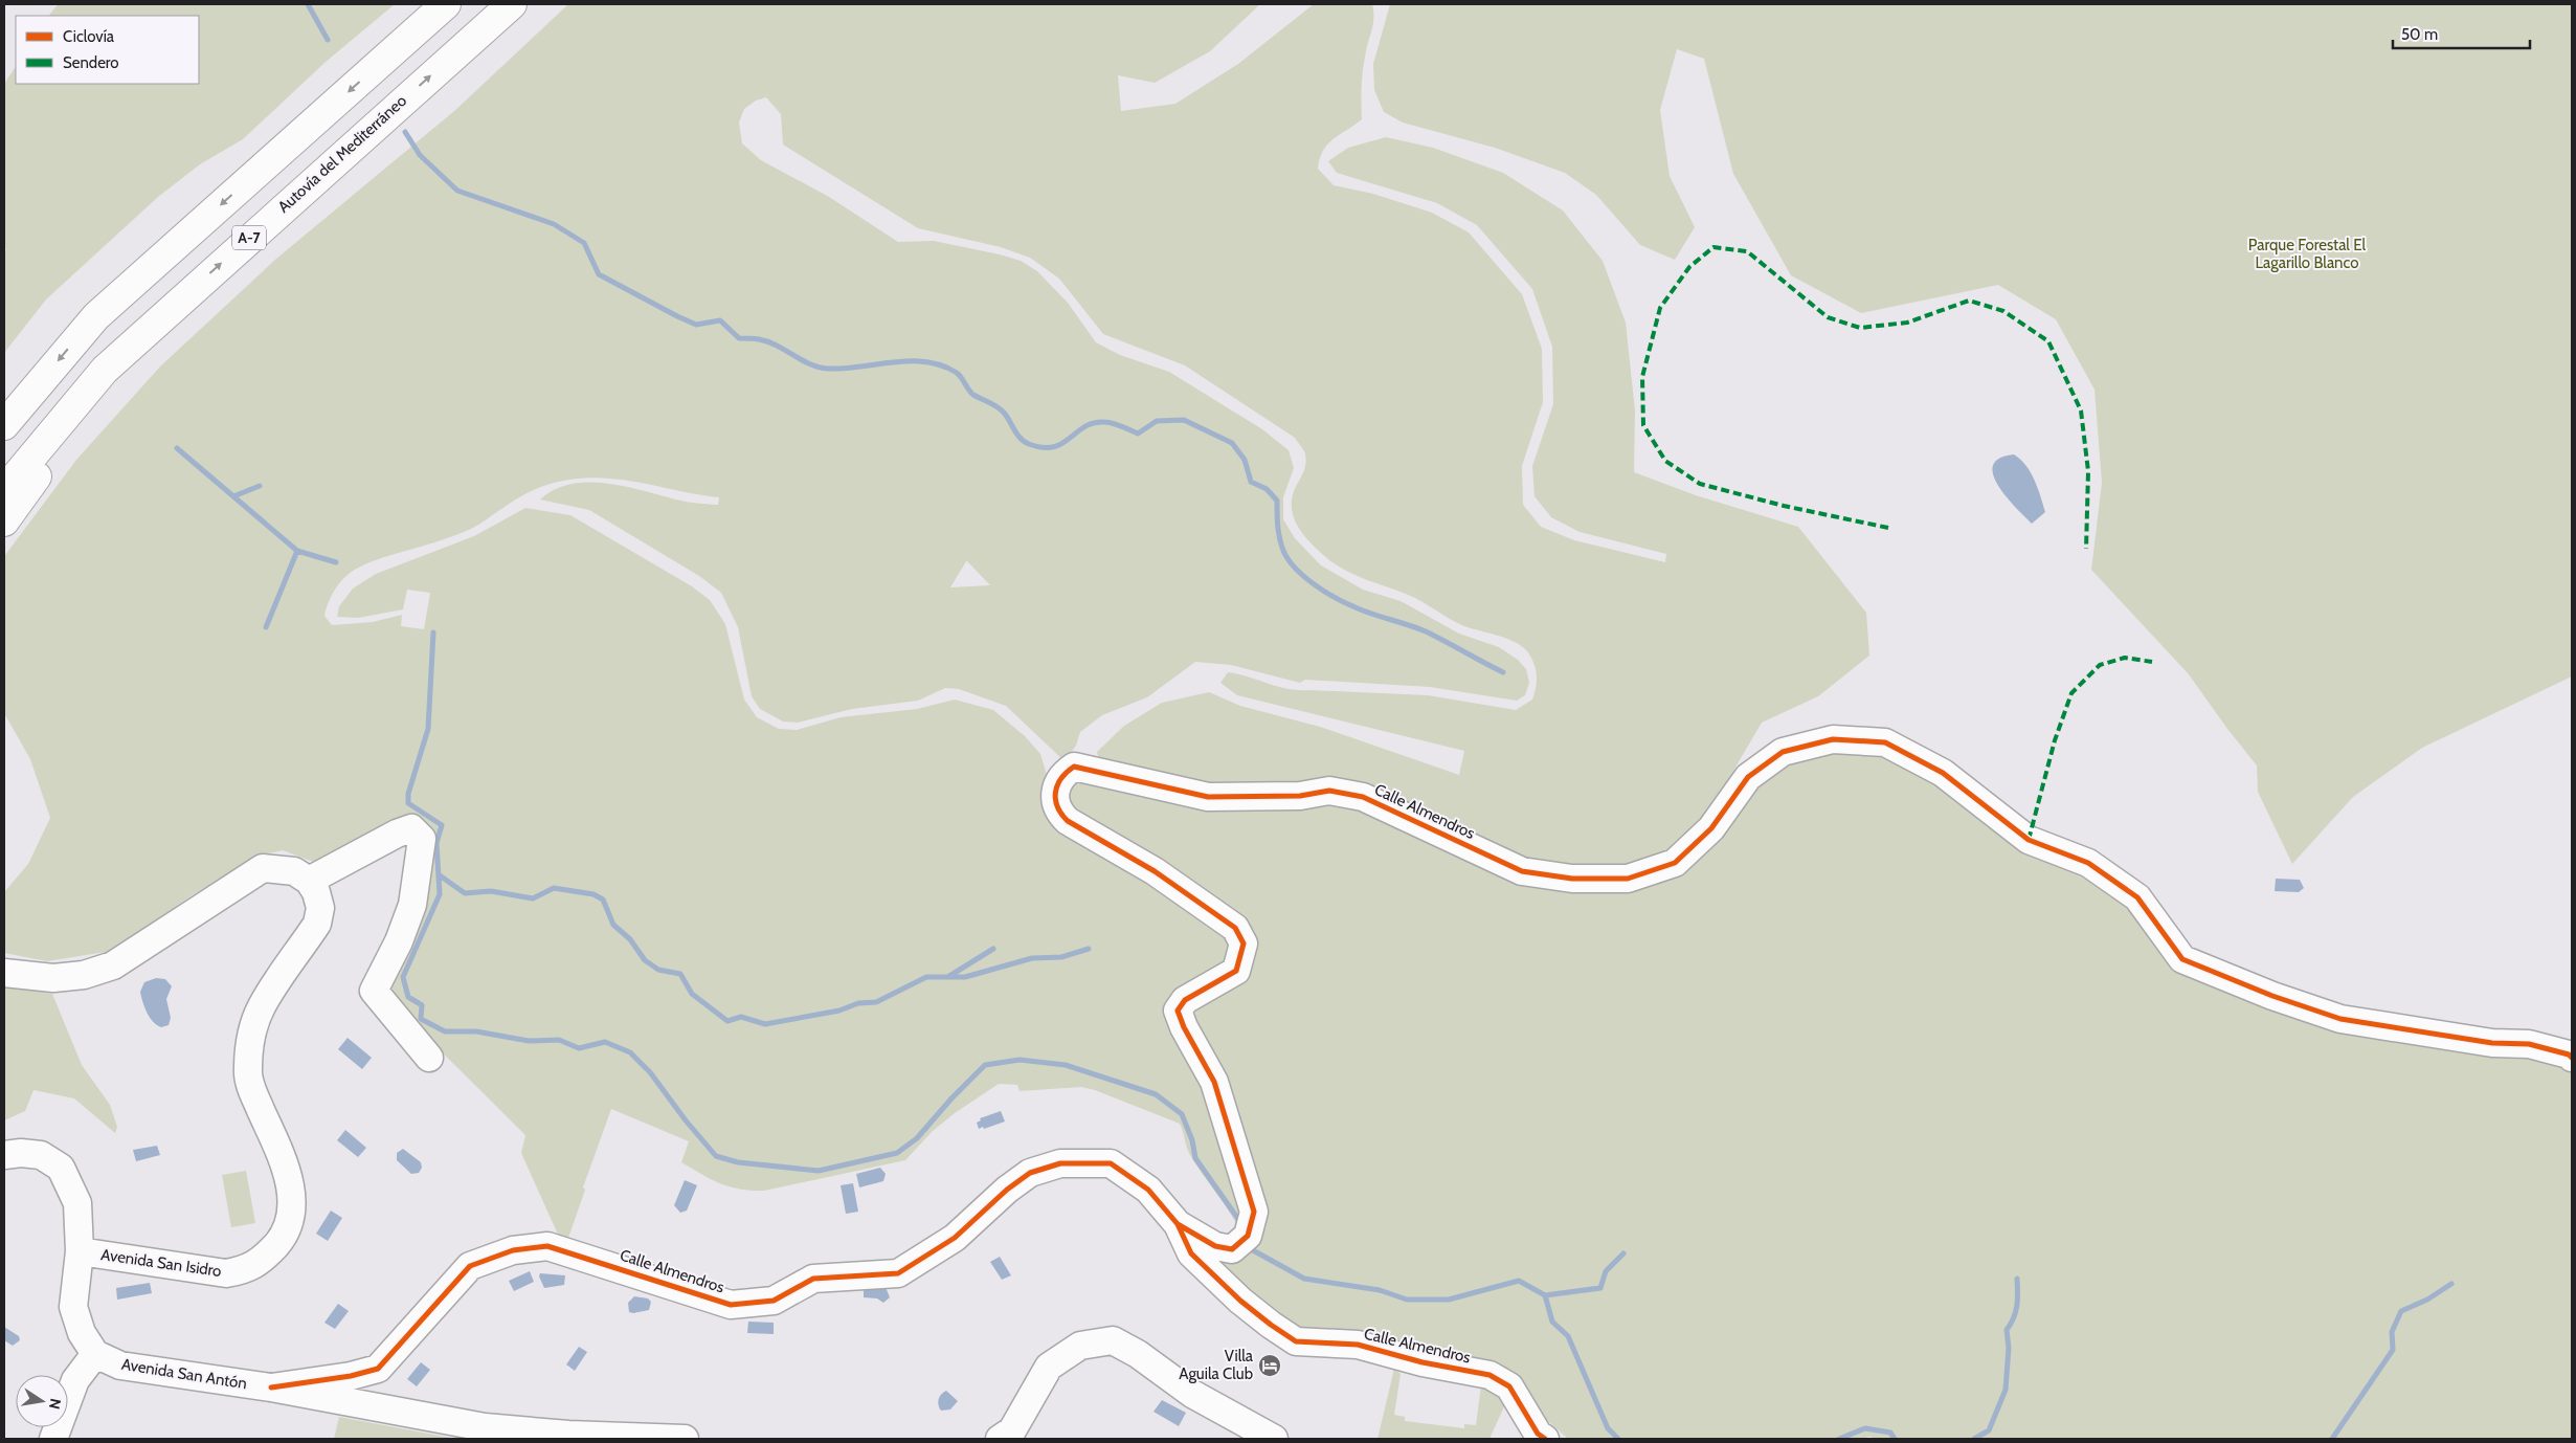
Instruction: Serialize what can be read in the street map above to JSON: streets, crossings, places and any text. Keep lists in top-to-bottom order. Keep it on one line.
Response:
{"streets":{"highway":["Autovía del Mediterráneo","A-7"],"street":["Calle Almendros","Avenida San Isidro","Avenida San Antón"]},"crossings":[["Calle Almendros","Avenida San Antón"]],"parks":["Parque Forestal El Lagarillo Blanco"],"places":{"hotel":["Villa Aguila Club"]},"legend":["Ciclovía","Sendero"],"scale_bar":"50 m","north":"right"}
